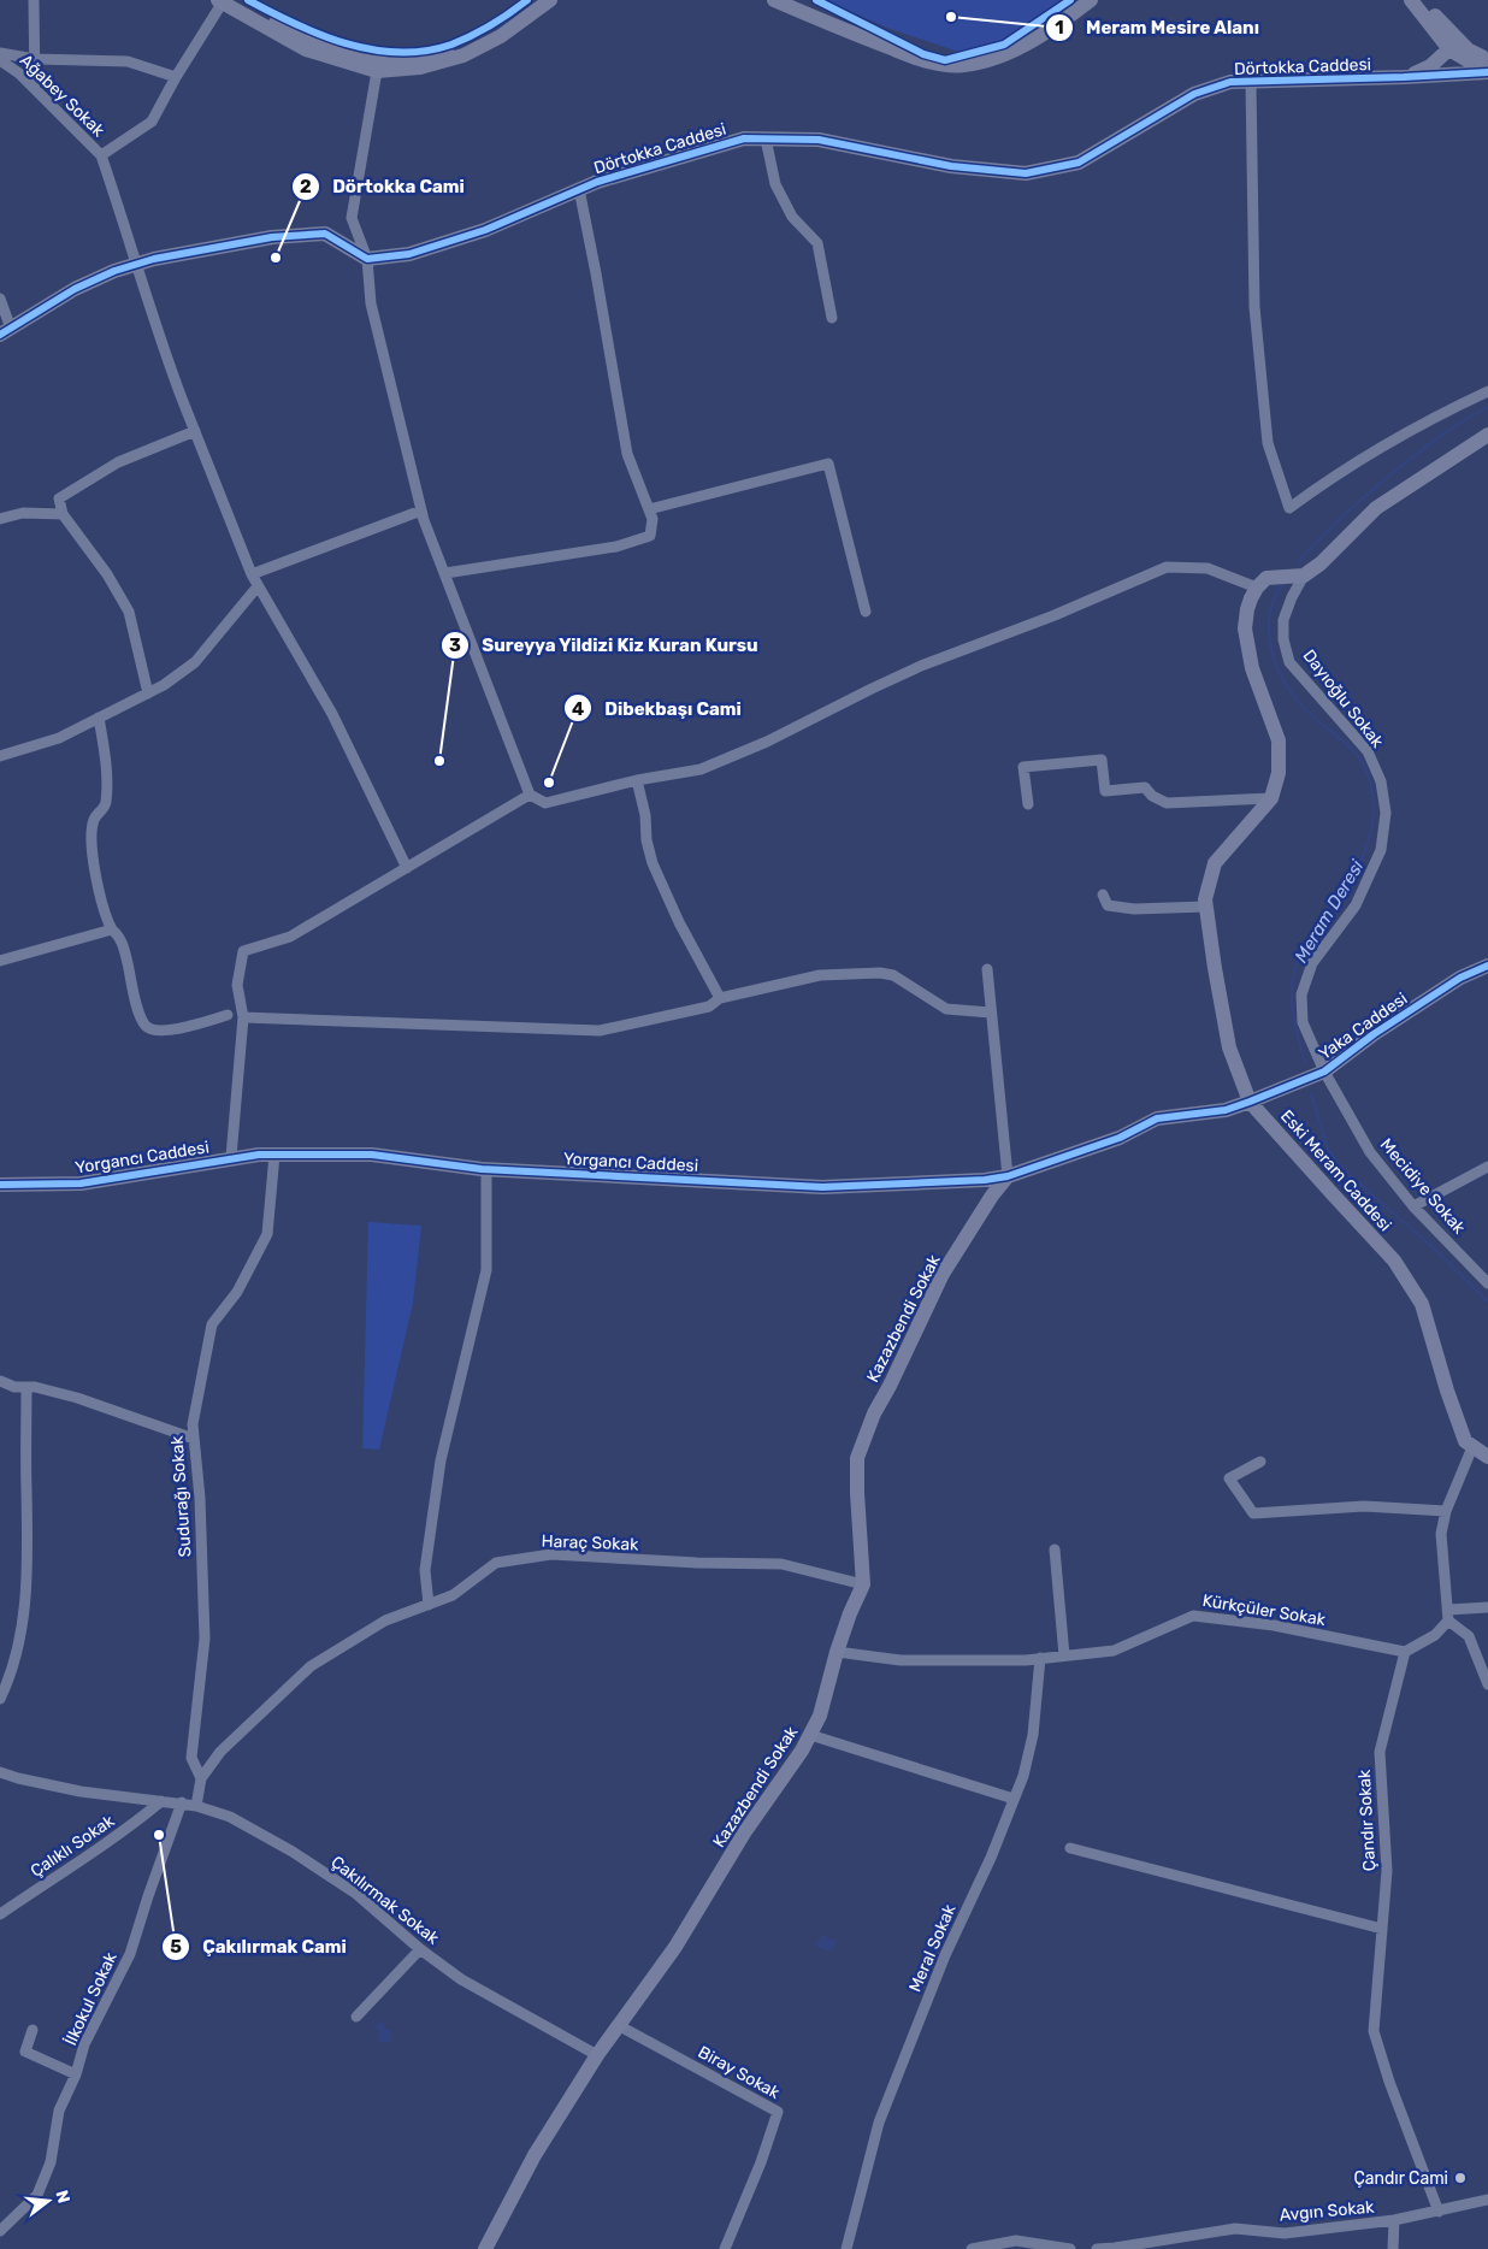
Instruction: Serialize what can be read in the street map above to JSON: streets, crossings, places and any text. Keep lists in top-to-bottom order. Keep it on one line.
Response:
{"streets":{"street":["Dörtokka Caddesi","Ağabey Sokak","Dayıoğlu Sokak","Yaka Caddesi","Yorgancı Caddesi","Eski Meram Caddesi","Mecidiye Sokak","Kazazbendi Sokak","Sudurağı Sokak","Haraç Sokak","Kürkçüler Sokak","Çandır Sokak","Çalıklı Sokak","Çakılırmak Sokak","Meral Sokak","İlkokul Sokak","Biray Sokak","Avgın Sokak"]},"crossings":[["Dayıoğlu Sokak","Yaka Caddesi"],["Dayıoğlu Sokak","Mecidiye Sokak"],["Yaka Caddesi","Yorgancı Caddesi"],["Yaka Caddesi","Eski Meram Caddesi"],["Yaka Caddesi","Mecidiye Sokak"],["Yorgancı Caddesi","Eski Meram Caddesi"],["Yorgancı Caddesi","Kazazbendi Sokak"],["Yorgancı Caddesi","Sudurağı Sokak"],["Kazazbendi Sokak","Haraç Sokak"],["Kazazbendi Sokak","Kürkçüler Sokak"],["Kazazbendi Sokak","Çakılırmak Sokak"],["Kazazbendi Sokak","Biray Sokak"],["Sudurağı Sokak","Haraç Sokak"],["Haraç Sokak","Çakılırmak Sokak"],["Kürkçüler Sokak","Çandır Sokak"],["Kürkçüler Sokak","Meral Sokak"],["Çandır Sokak","Avgın Sokak"],["Çalıklı Sokak","Çakılırmak Sokak"],["Çakılırmak Sokak","İlkokul Sokak"]],"water":["Meram Deresi"],"places":["Meram Mesire Alanı","Dörtokka Cami","Sureyya Yildizi Kiz Kuran Kursu","Dibekbaşı Cami","Çakılırmak Cami","Çandır Cami"],"north":"right"}
